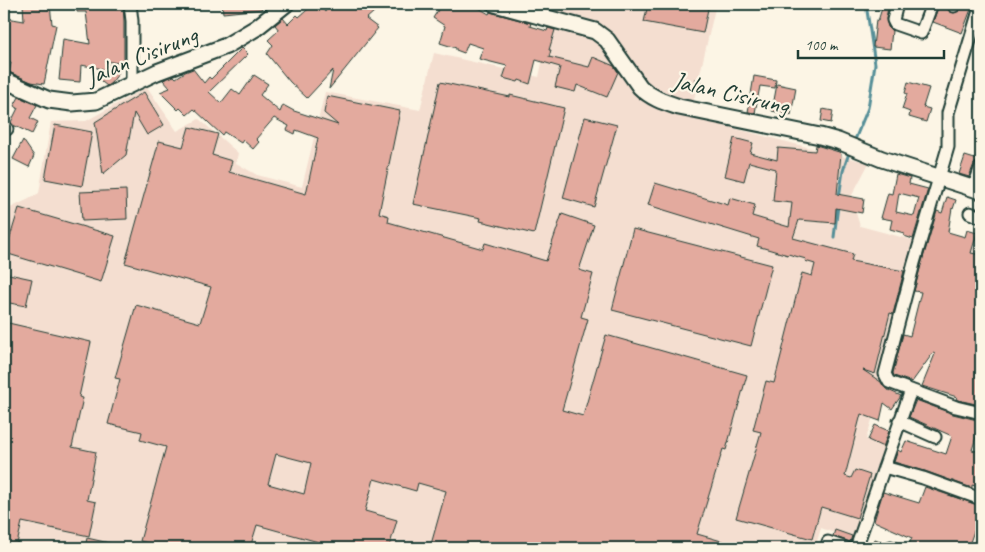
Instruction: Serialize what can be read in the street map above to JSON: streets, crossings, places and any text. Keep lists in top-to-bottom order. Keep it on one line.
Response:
{"streets":{"main road":["Jalan Cisirung"]},"scale_bar":"100 m"}
